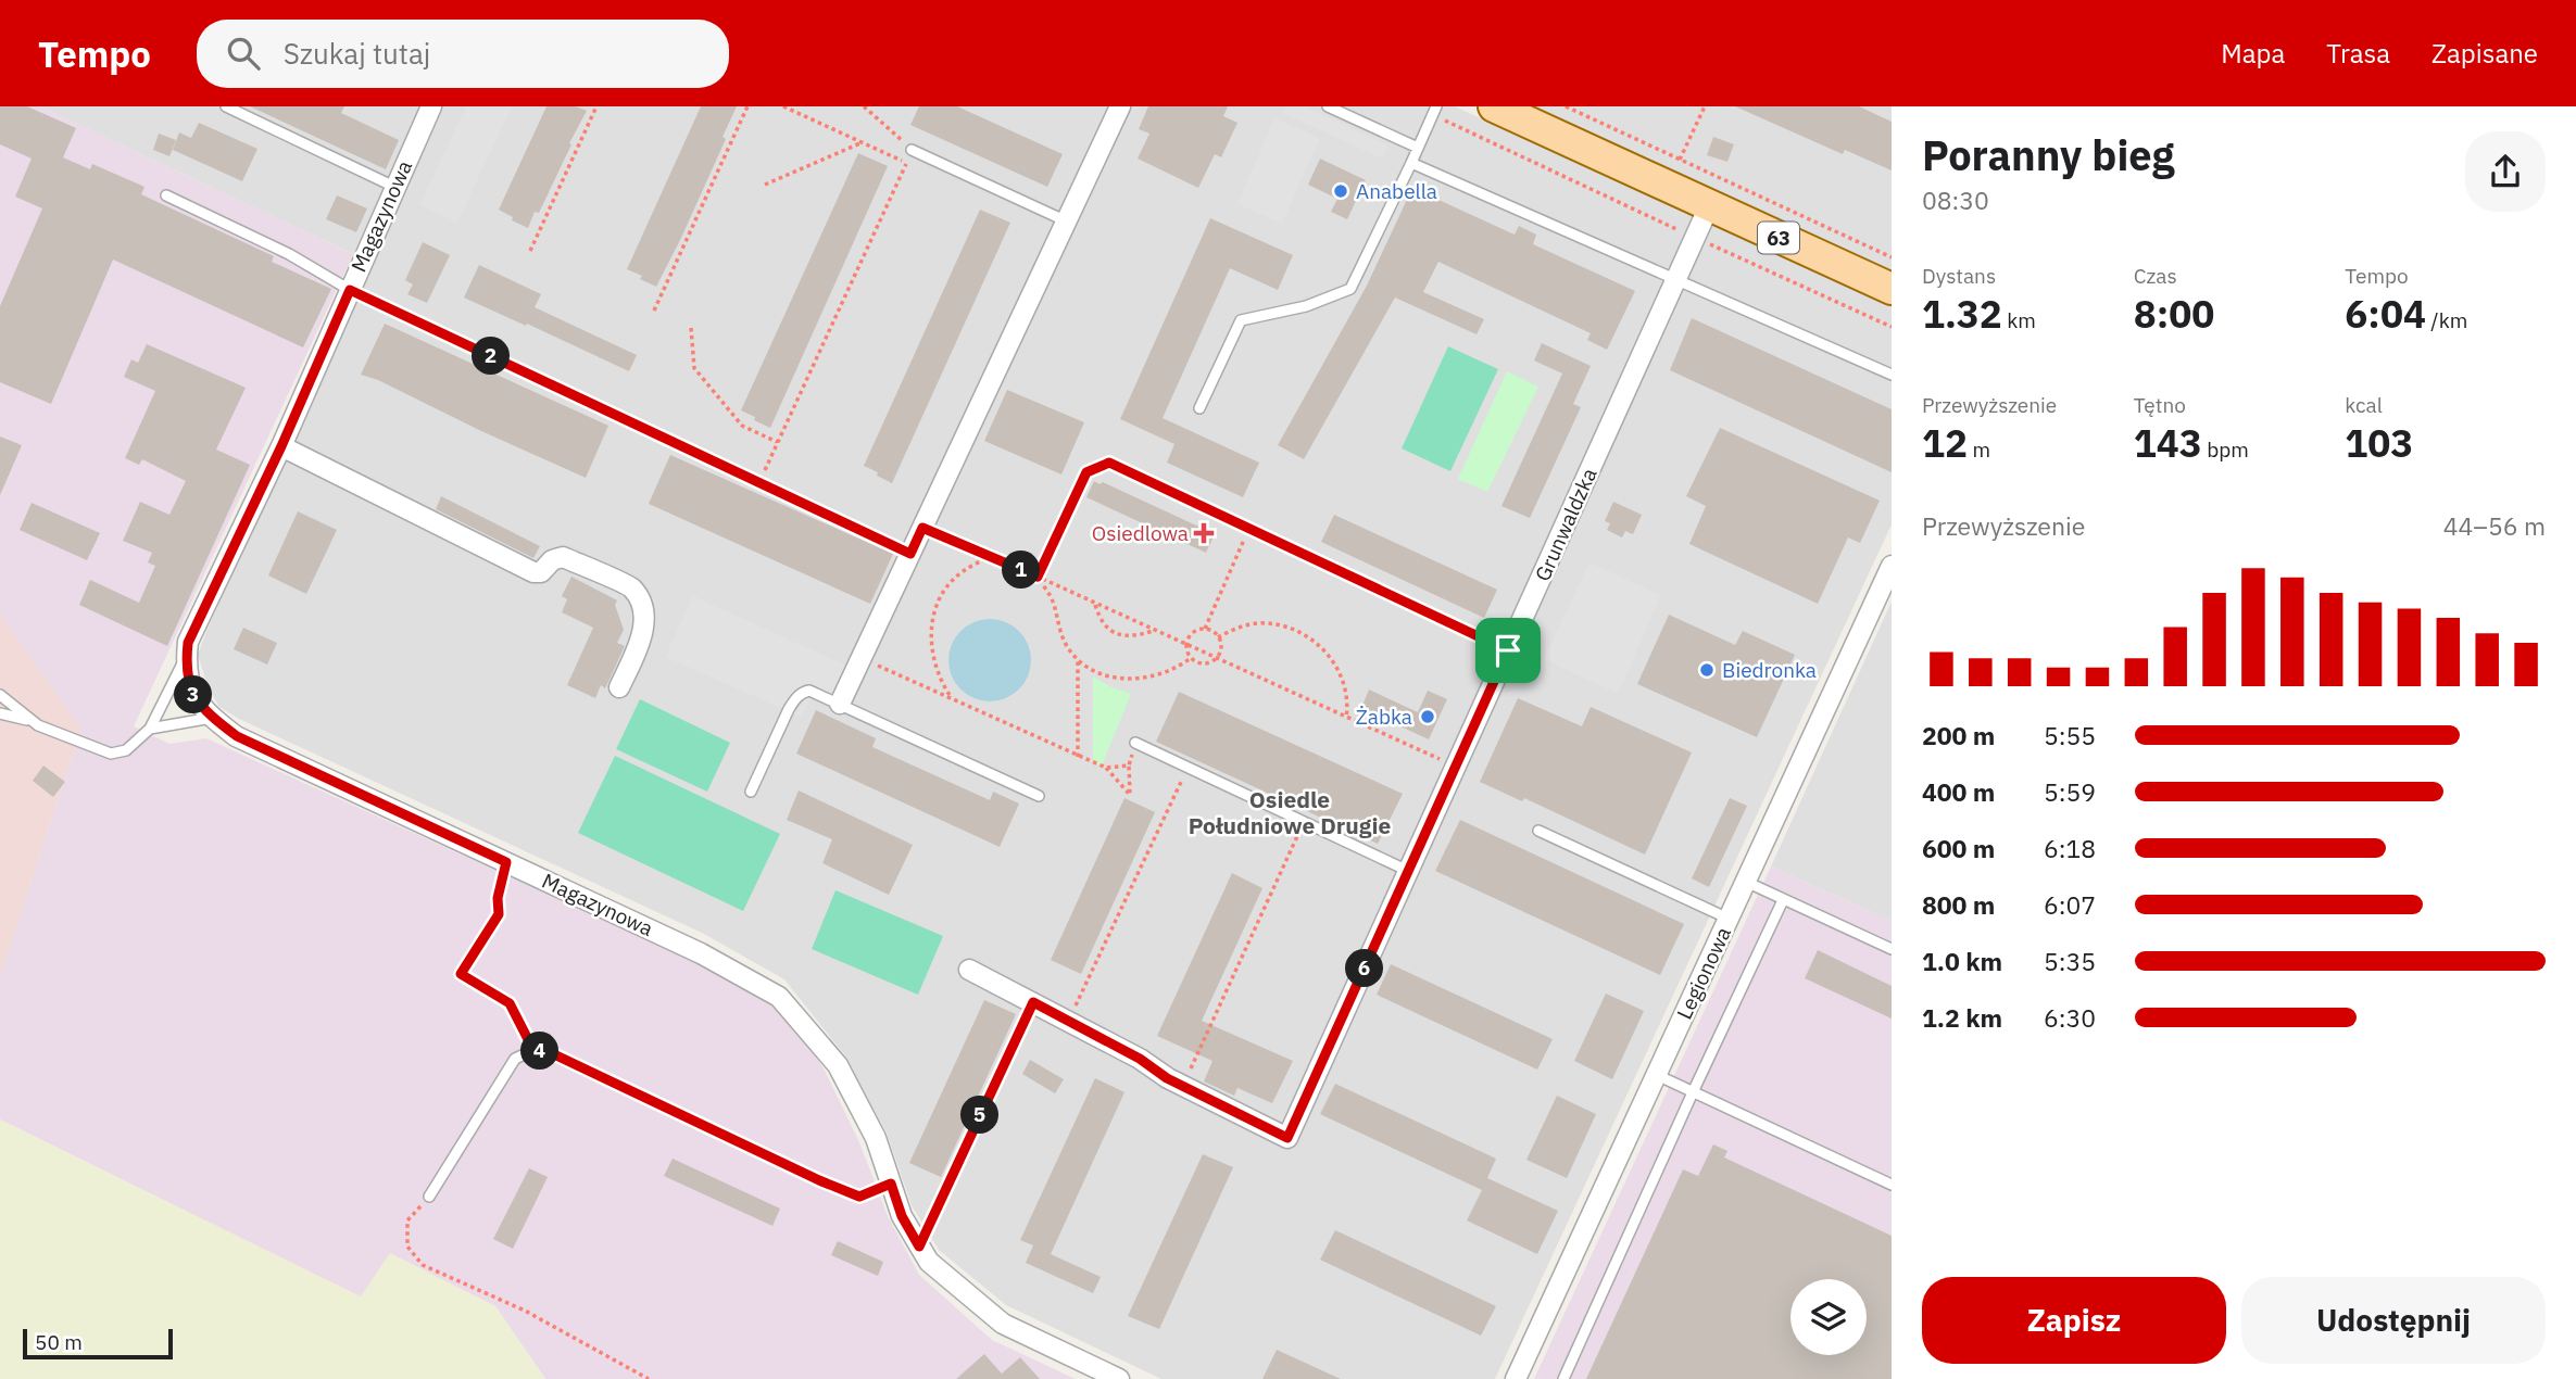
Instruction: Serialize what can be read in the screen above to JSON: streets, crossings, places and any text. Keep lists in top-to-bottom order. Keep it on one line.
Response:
{"streets":{"main road":["63"],"street":["Magazynowa","Grunwaldzka","Legionowa"]},"crossings":[["63","Grunwaldzka"]],"districts":["Osiedle Południowe Drugie"],"places":{"other":["Anabella","Biedronka","Żabka"],"health":["Osiedlowa"]},"scale_bar":"50 m","page":{"header":"Tempo","search":"Szukaj tutaj","nav":["Mapa","Trasa","Zapisane"],"heading":["Poranny bieg","08:30"],"stats":[["Dystans","1.32 km"],["Czas","8:00"],["Tempo","6:04 /km"],["Przewyższenie","12 m"],["Tętno","143 bpm"],["kcal","103"]],"pins":["2","1","3","6","4","5"],"chart":["Przewyższenie","44–56 m"],"list":[{"name":"200 m","note":"5:55"},{"name":"400 m","note":"5:59"},{"name":"600 m","note":"6:18"},{"name":"800 m","note":"6:07"},{"name":"1.0 km","note":"5:35"},{"name":"1.2 km","note":"6:30"}],"buttons":["Zapisz","Udostępnij"],"scale":"50 m"}}
